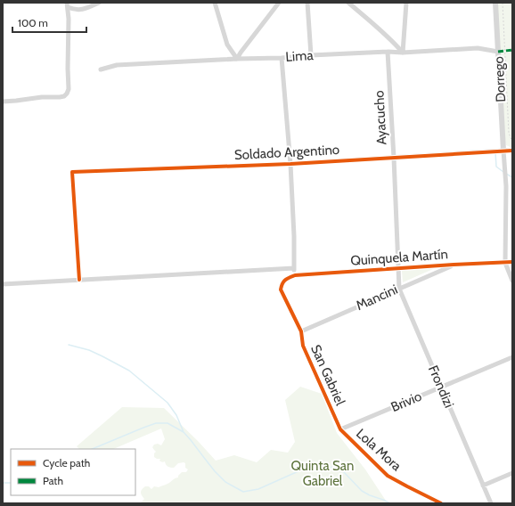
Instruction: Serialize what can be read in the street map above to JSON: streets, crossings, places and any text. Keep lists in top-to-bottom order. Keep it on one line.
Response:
{"streets":{"street":["Lima","Dorrego","Ayacucho","Soldado Argentino","Quinquela Martín","Mancini","San Gabriel","Frondizi","Brivio","Lola Mora"]},"crossings":[["Lima","Dorrego"],["Lima","Ayacucho"],["Dorrego","Soldado Argentino"],["Dorrego","Quinquela Martín"],["Ayacucho","Soldado Argentino"],["Ayacucho","Quinquela Martín"],["Ayacucho","Frondizi"],["Quinquela Martín","Mancini"],["Quinquela Martín","San Gabriel"],["Quinquela Martín","Frondizi"],["Mancini","San Gabriel"],["Mancini","Frondizi"],["San Gabriel","Brivio"],["San Gabriel","Lola Mora"],["Frondizi","Brivio"],["Brivio","Lola Mora"]],"parks":["Quinta San Gabriel"],"legend":["Cycle path","Path"],"scale_bar":"100 m"}
